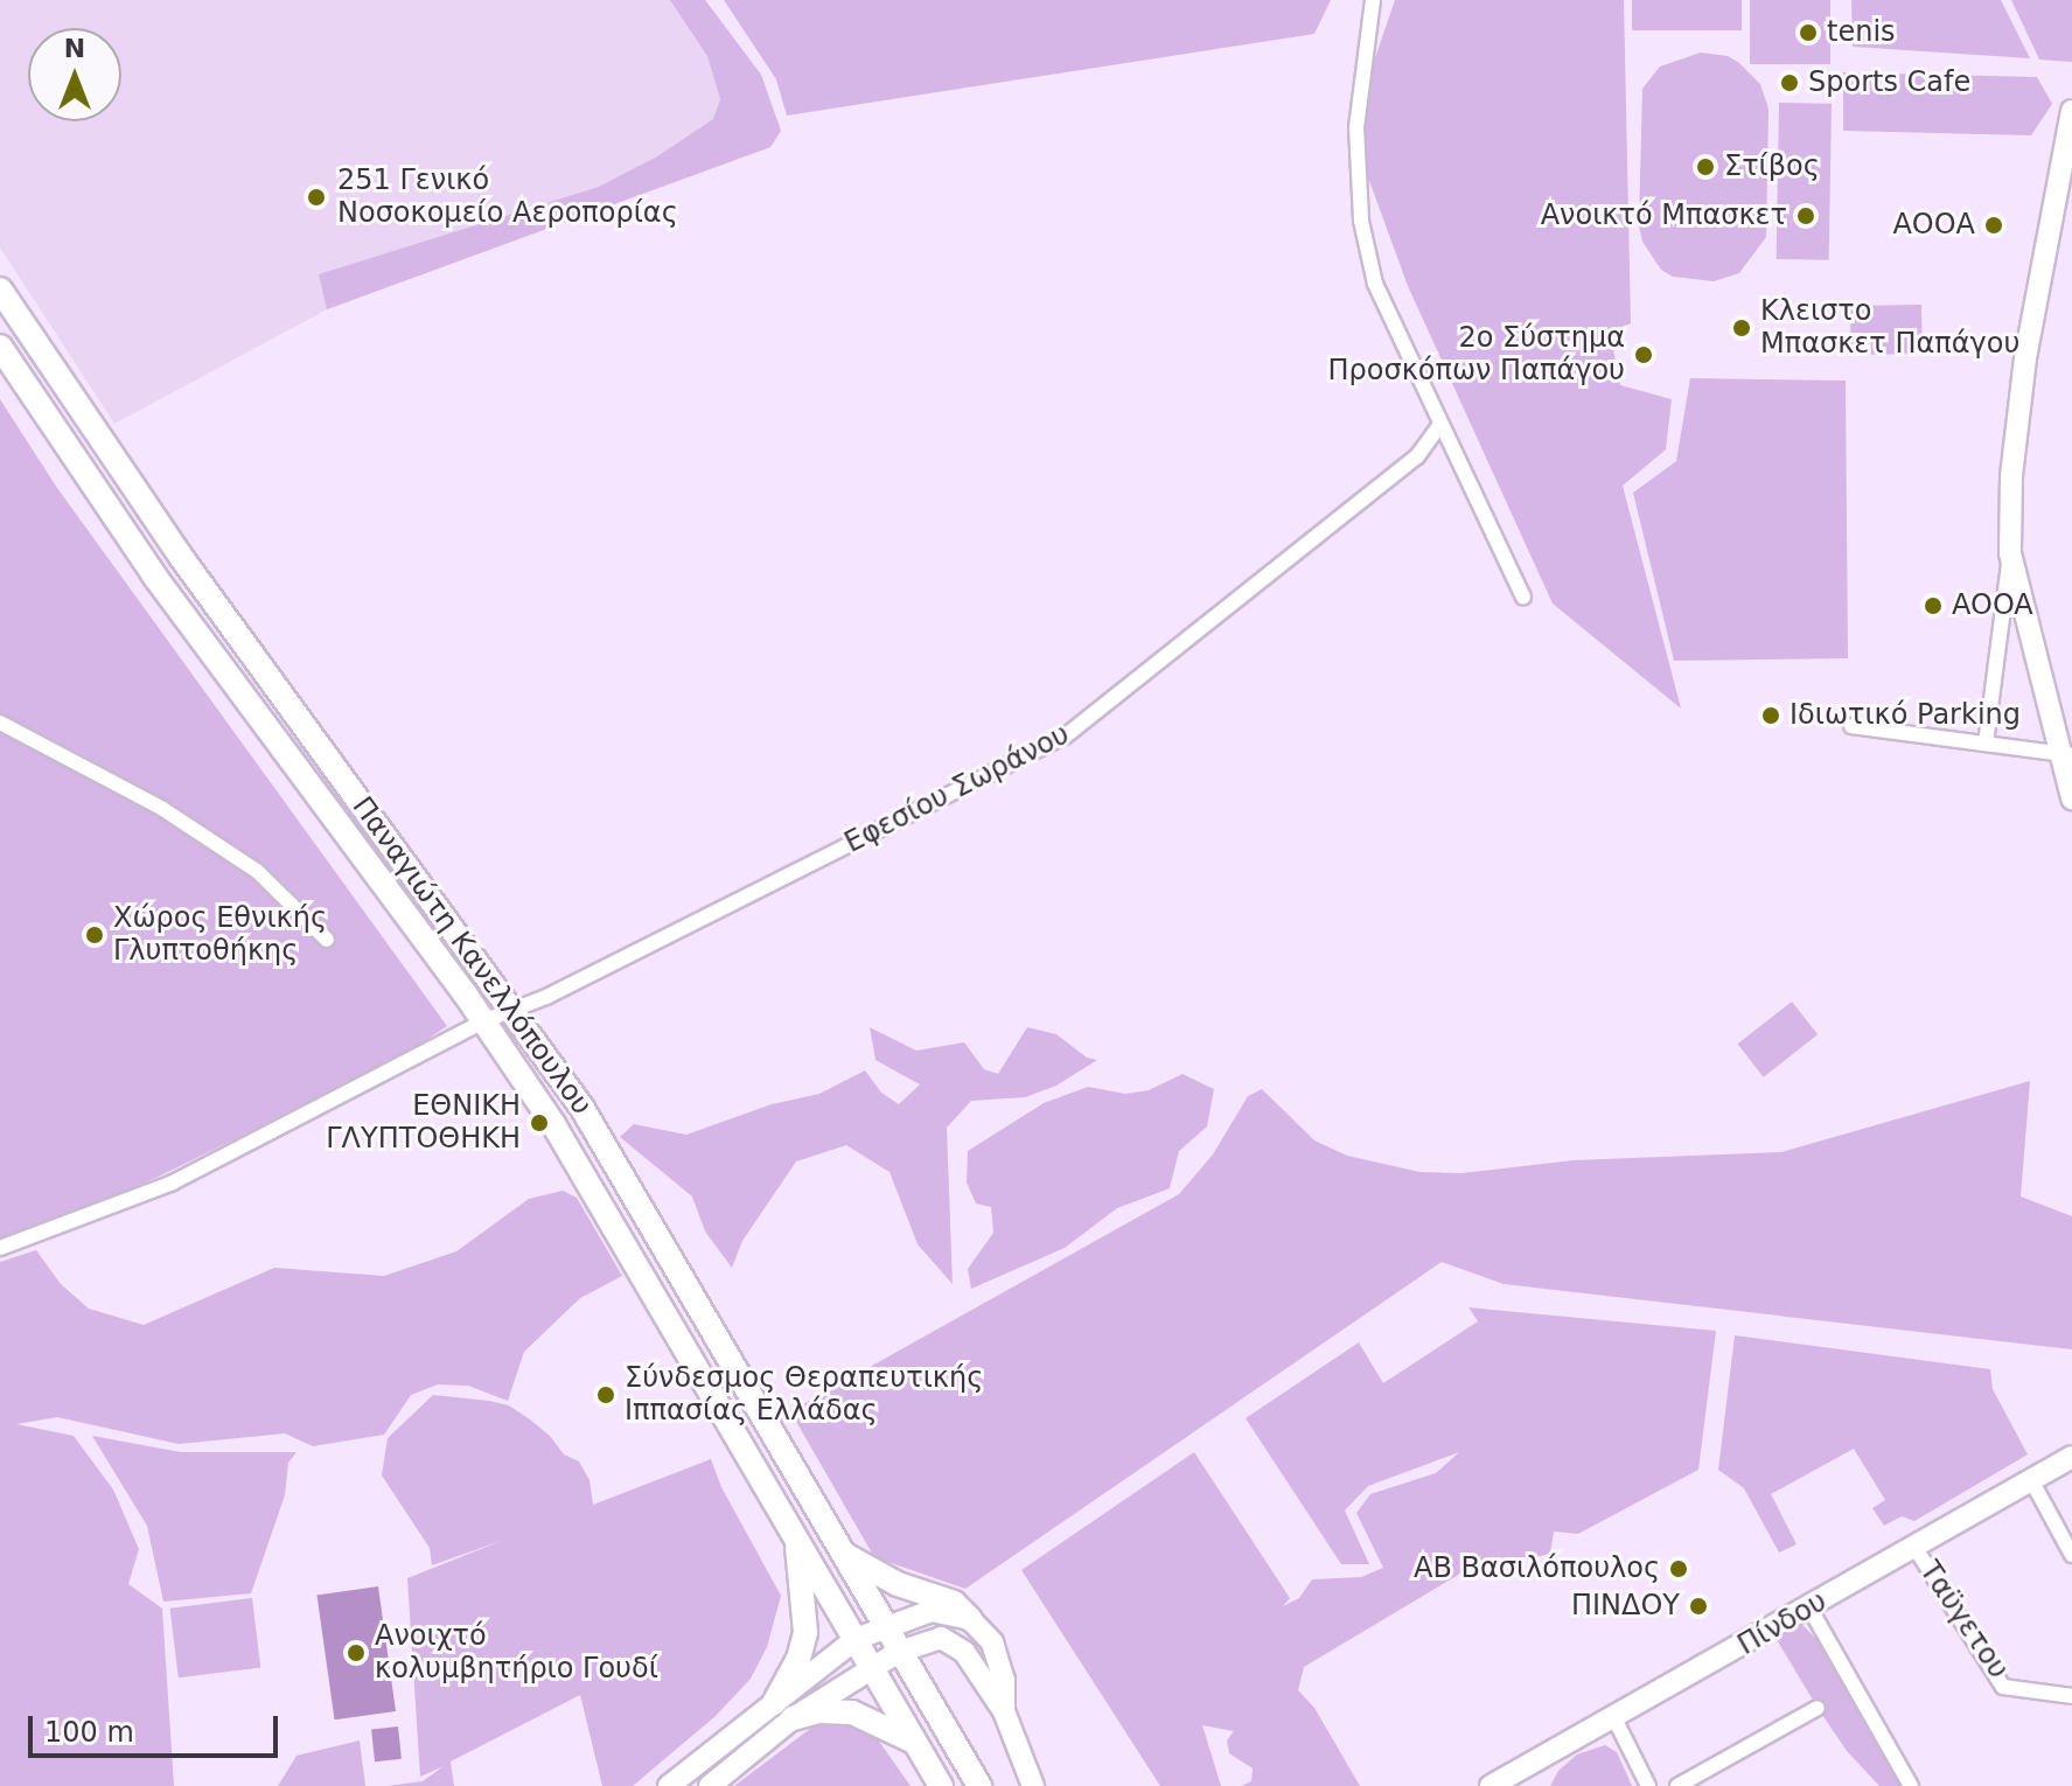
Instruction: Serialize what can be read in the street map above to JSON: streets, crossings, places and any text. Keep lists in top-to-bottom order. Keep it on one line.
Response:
{"streets":{"main road":["Παναγιώτη Κανελλόπουλου"],"street":["Εφεσίου Σωράνου","Ταϋγετου","Πίνδου"]},"crossings":[["Εφεσίου Σωράνου","Παναγιώτη Κανελλόπουλου"],["Ταϋγετου","Πίνδου"]],"places":["tenis","Sports Cafe","Στίβος","251 Γενικό Νοσοκομείο Αεροπορίας","Ανοικτό Μπασκετ","ΑΟΟΑ","Κλειστο Μπασκετ Παπάγου","2ο Σύστημα Προσκόπων Παπάγου","AOOA","Ιδιωτικό Parking","Χώρος Εθνικής Γλυπτοθήκης","ΕΘΝΙΚΗ ΓΛΥΠΤΟΘΗΚΗ","Σύνδεσμος Θεραπευτικής Ιππασίας Ελλάδας","ΑΒ Βασιλόπουλος","ΠΙΝΔΟΥ","Ανοιχτό κολυμβητήριο Γουδί"],"scale_bar":"100 m","north":"top"}
